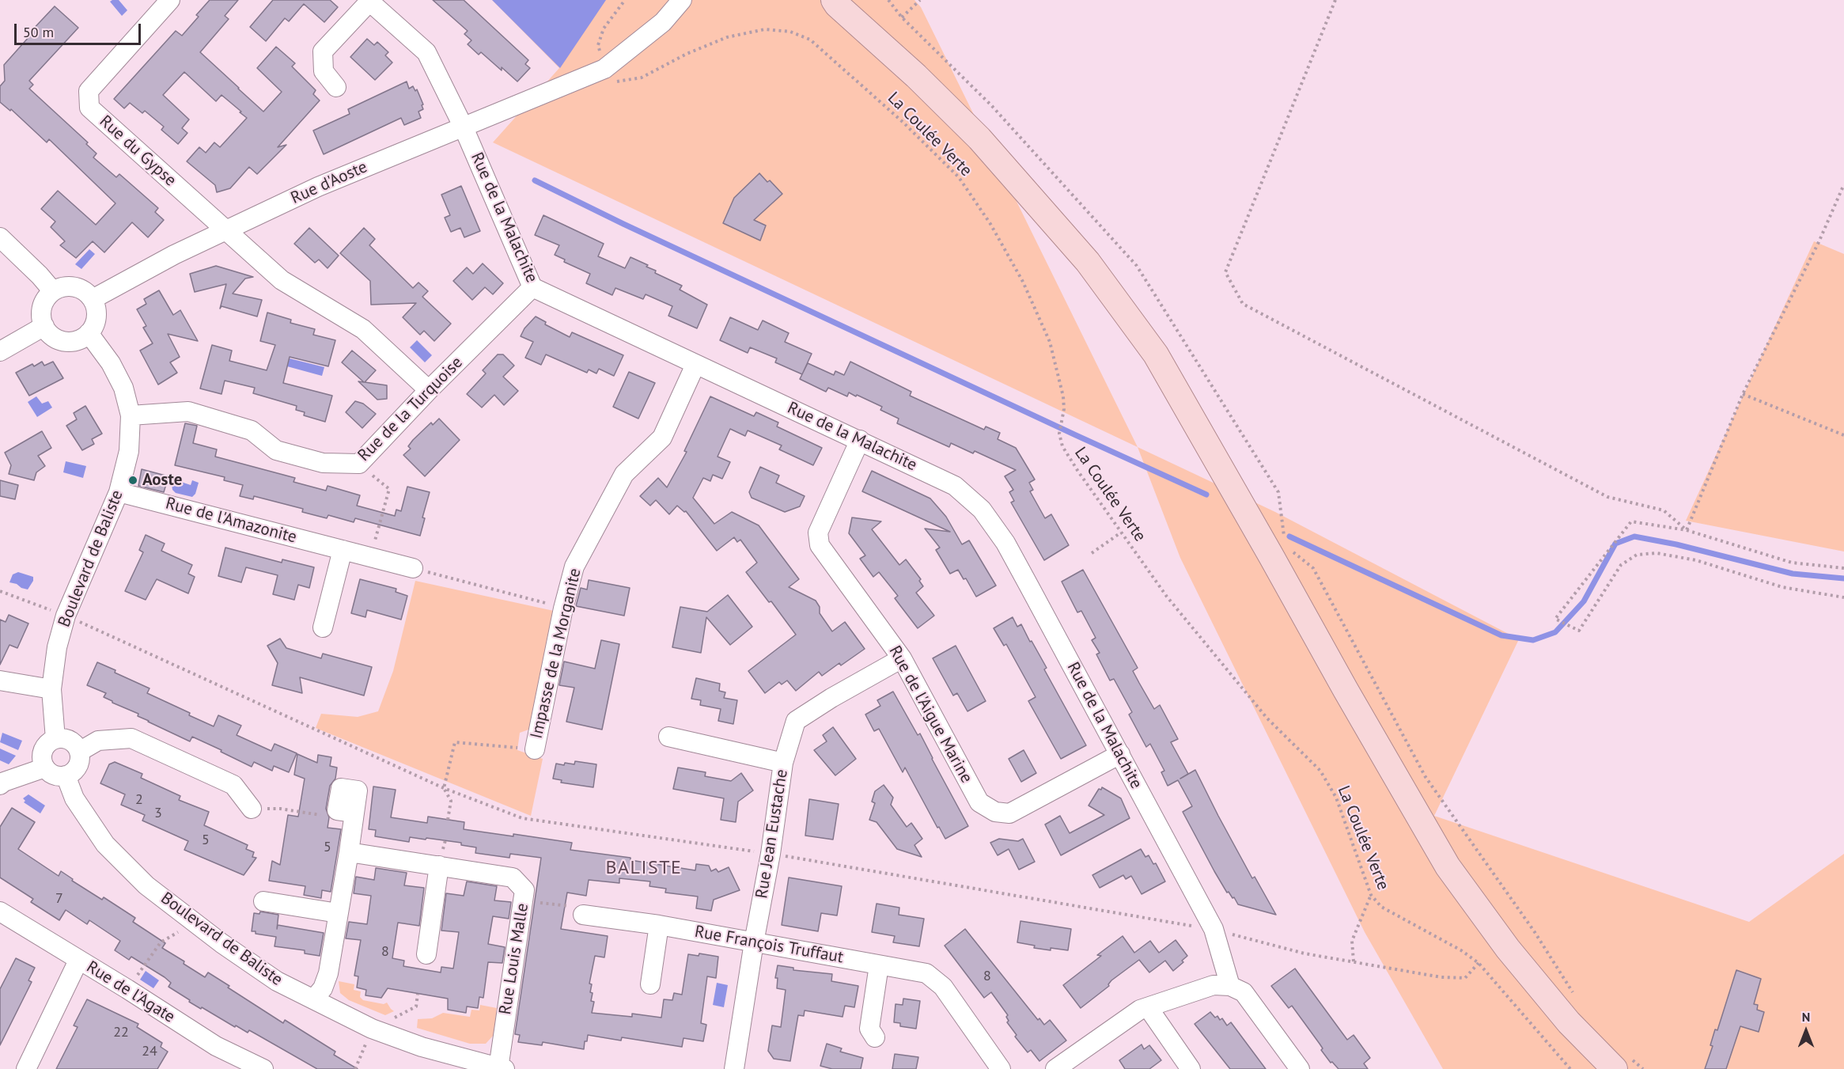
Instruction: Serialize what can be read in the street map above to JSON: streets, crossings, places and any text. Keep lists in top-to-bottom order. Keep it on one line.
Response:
{"streets":{"street":["Rue du Gypse","Rue d'Aoste","Rue de la Malachite","Rue de la Turquoise","Rue de l'Amazonite","Boulevard de Baliste","Impasse de la Morganite","Rue de l'Aigue Marine","Rue Jean Eustache","Rue François Truffaut","Rue Louis Malle","Rue de l'Agate"],"path":["La Coulée Verte"]},"crossings":[["La Coulée Verte","Rue d'Aoste"],["Rue du Gypse","Rue d'Aoste"],["Rue du Gypse","Rue de la Turquoise"],["Rue d'Aoste","Rue de la Malachite"],["Rue d'Aoste","Boulevard de Baliste"],["Rue de la Malachite","Rue de la Turquoise"],["Rue de la Malachite","Impasse de la Morganite"],["Rue de la Malachite","Rue de l'Aigue Marine"],["Rue de la Turquoise","Boulevard de Baliste"],["Rue de l'Amazonite","Boulevard de Baliste"],["Boulevard de Baliste","Rue Louis Malle"],["Rue de l'Aigue Marine","Rue Jean Eustache"],["Rue Jean Eustache","Rue François Truffaut"]],"districts":["BALISTE"],"places":["Aoste"],"house_numbers":["2","3","5","5","7","8","8","22","24"],"scale_bar":"50 m","north":"top"}
